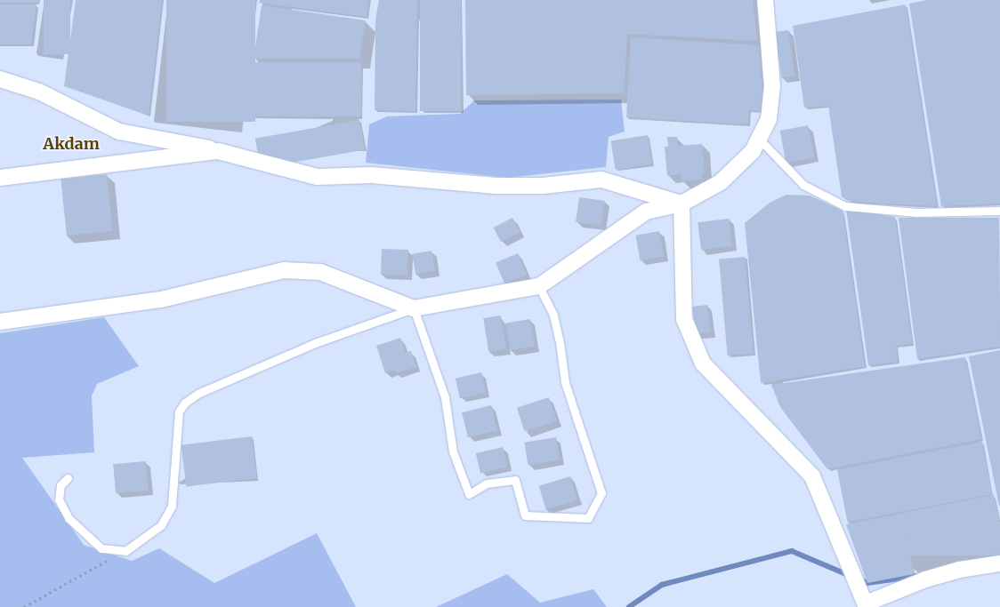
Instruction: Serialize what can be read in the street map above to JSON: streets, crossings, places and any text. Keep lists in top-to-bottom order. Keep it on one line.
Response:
{"districts":["Akdam"]}
